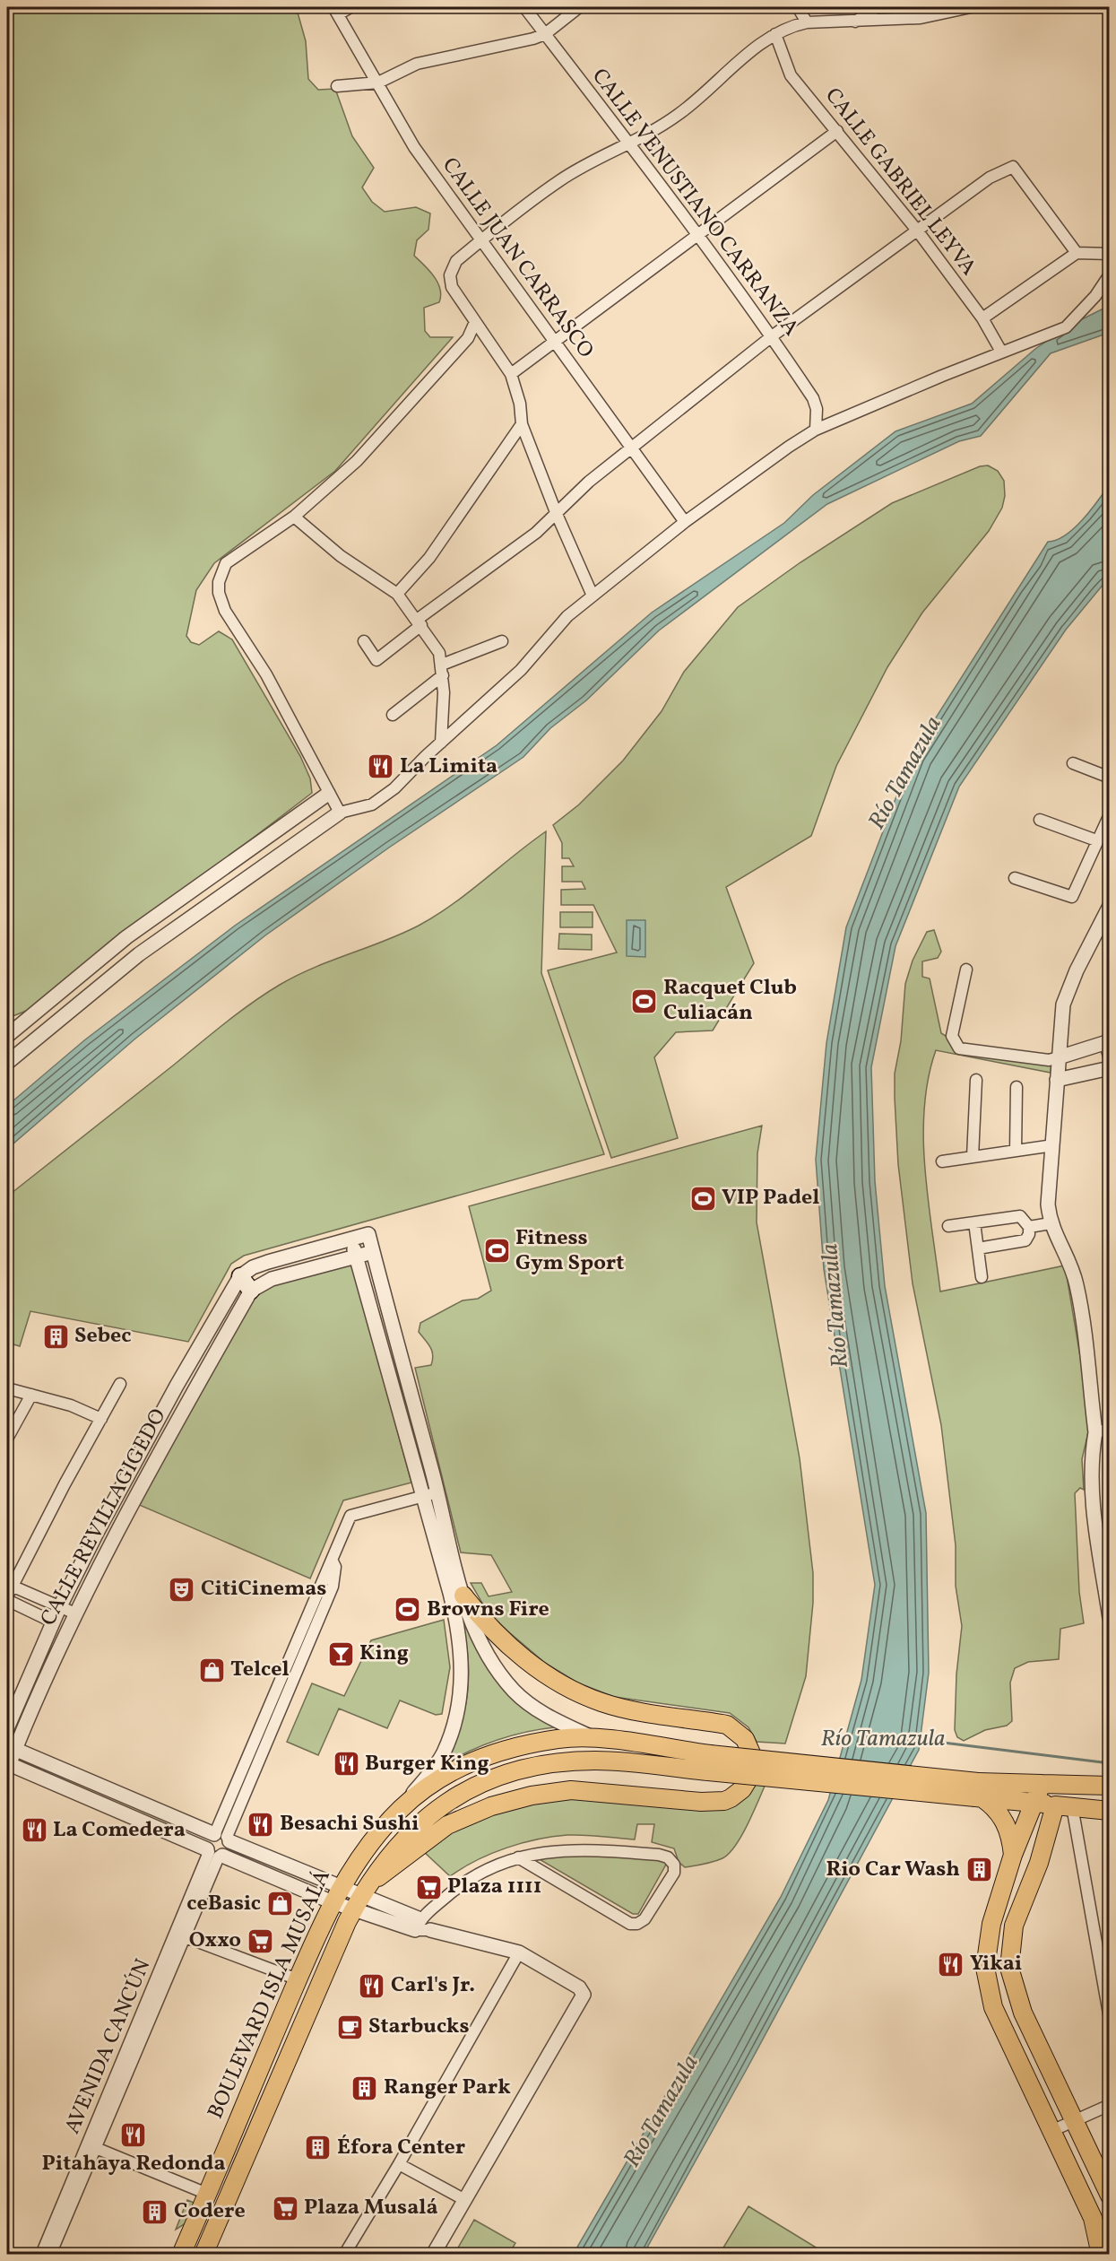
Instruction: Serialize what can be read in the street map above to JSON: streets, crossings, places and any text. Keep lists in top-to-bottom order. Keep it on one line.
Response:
{"streets":{"main road":["BOULEVARD ISLA MUSALÁ"],"street":["CALLE GABRIEL LEYVA","CALLE VENUSTIANO CARRANZA","CALLE JUAN CARRASCO","CALLE REVILLAGIGEDO","AVENIDA CANCÚN"]},"water":["Río Tamazula"],"places":{"restaurant":["La Limita","Burger King","Besachi Sushi","La Comedera","Yikai","Carl's Jr.","Pitahaya Redonda"],"sports":["Racquet Club Culiacán","VIP Padel","Fitness Gym Sport","Browns Fire"],"building":["Sebec","Rio Car Wash","Ranger Park","Éfora Center","Codere"],"theatre":["CitiCinemas"],"bar":["King"],"shop":["Telcel","ceBasic"],"supermarket":["Plaza 1111","Oxxo","Plaza Musalá"],"cafe":["Starbucks"]}}
